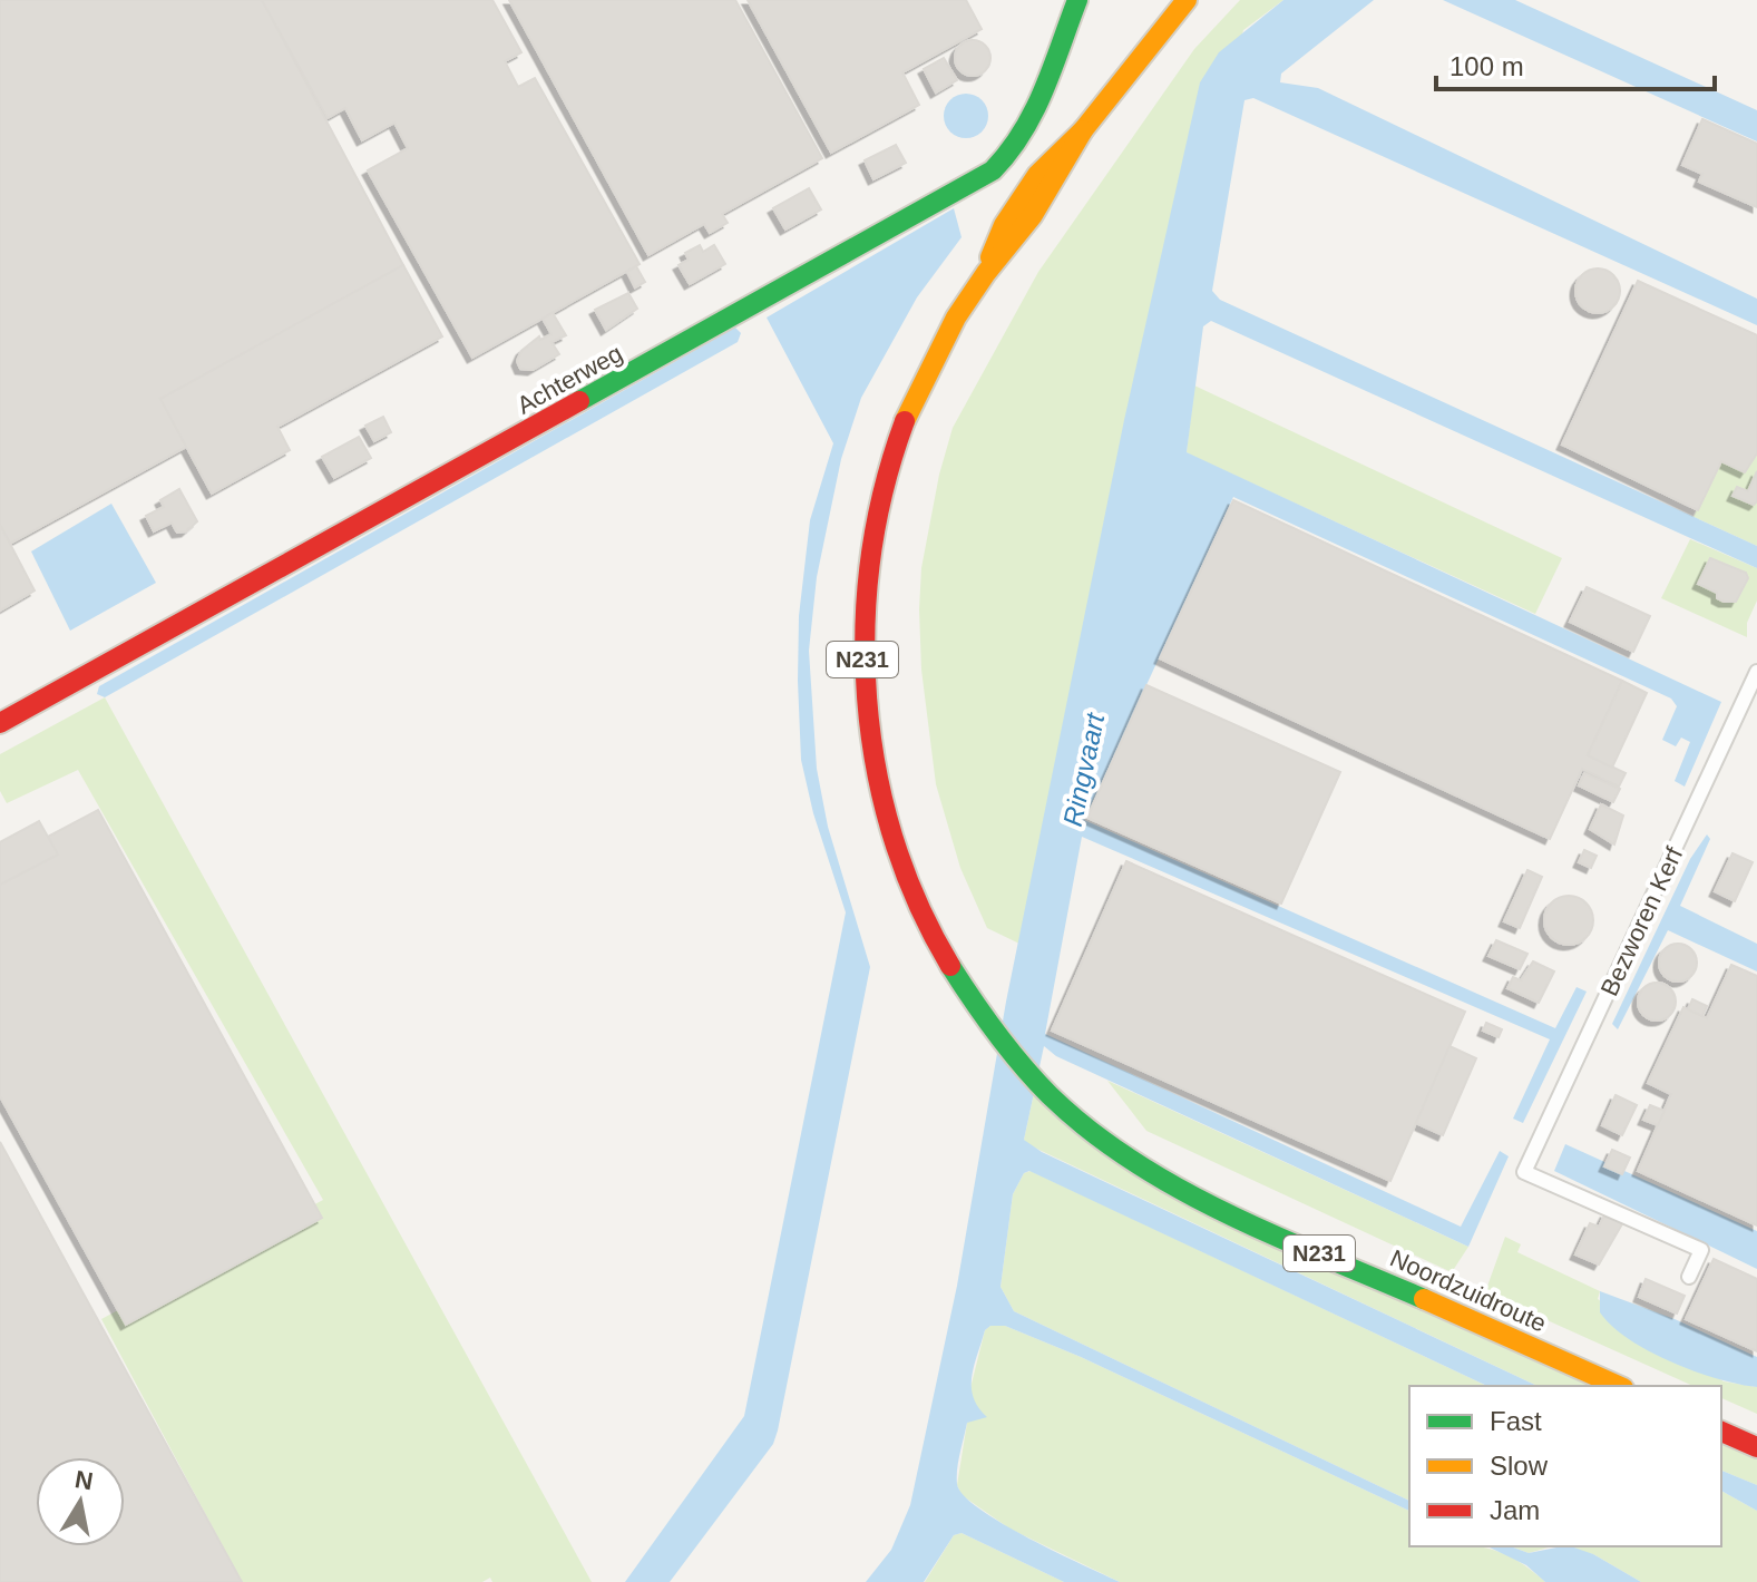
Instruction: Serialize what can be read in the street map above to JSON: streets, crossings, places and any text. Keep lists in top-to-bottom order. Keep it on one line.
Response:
{"streets":{"main road":["Achterweg","N231","Noordzuidroute"],"street":["Bezworen Kerf"]},"water":["Ringvaart"],"legend":["Fast","Slow","Jam"],"scale_bar":"100 m","north":"top"}
